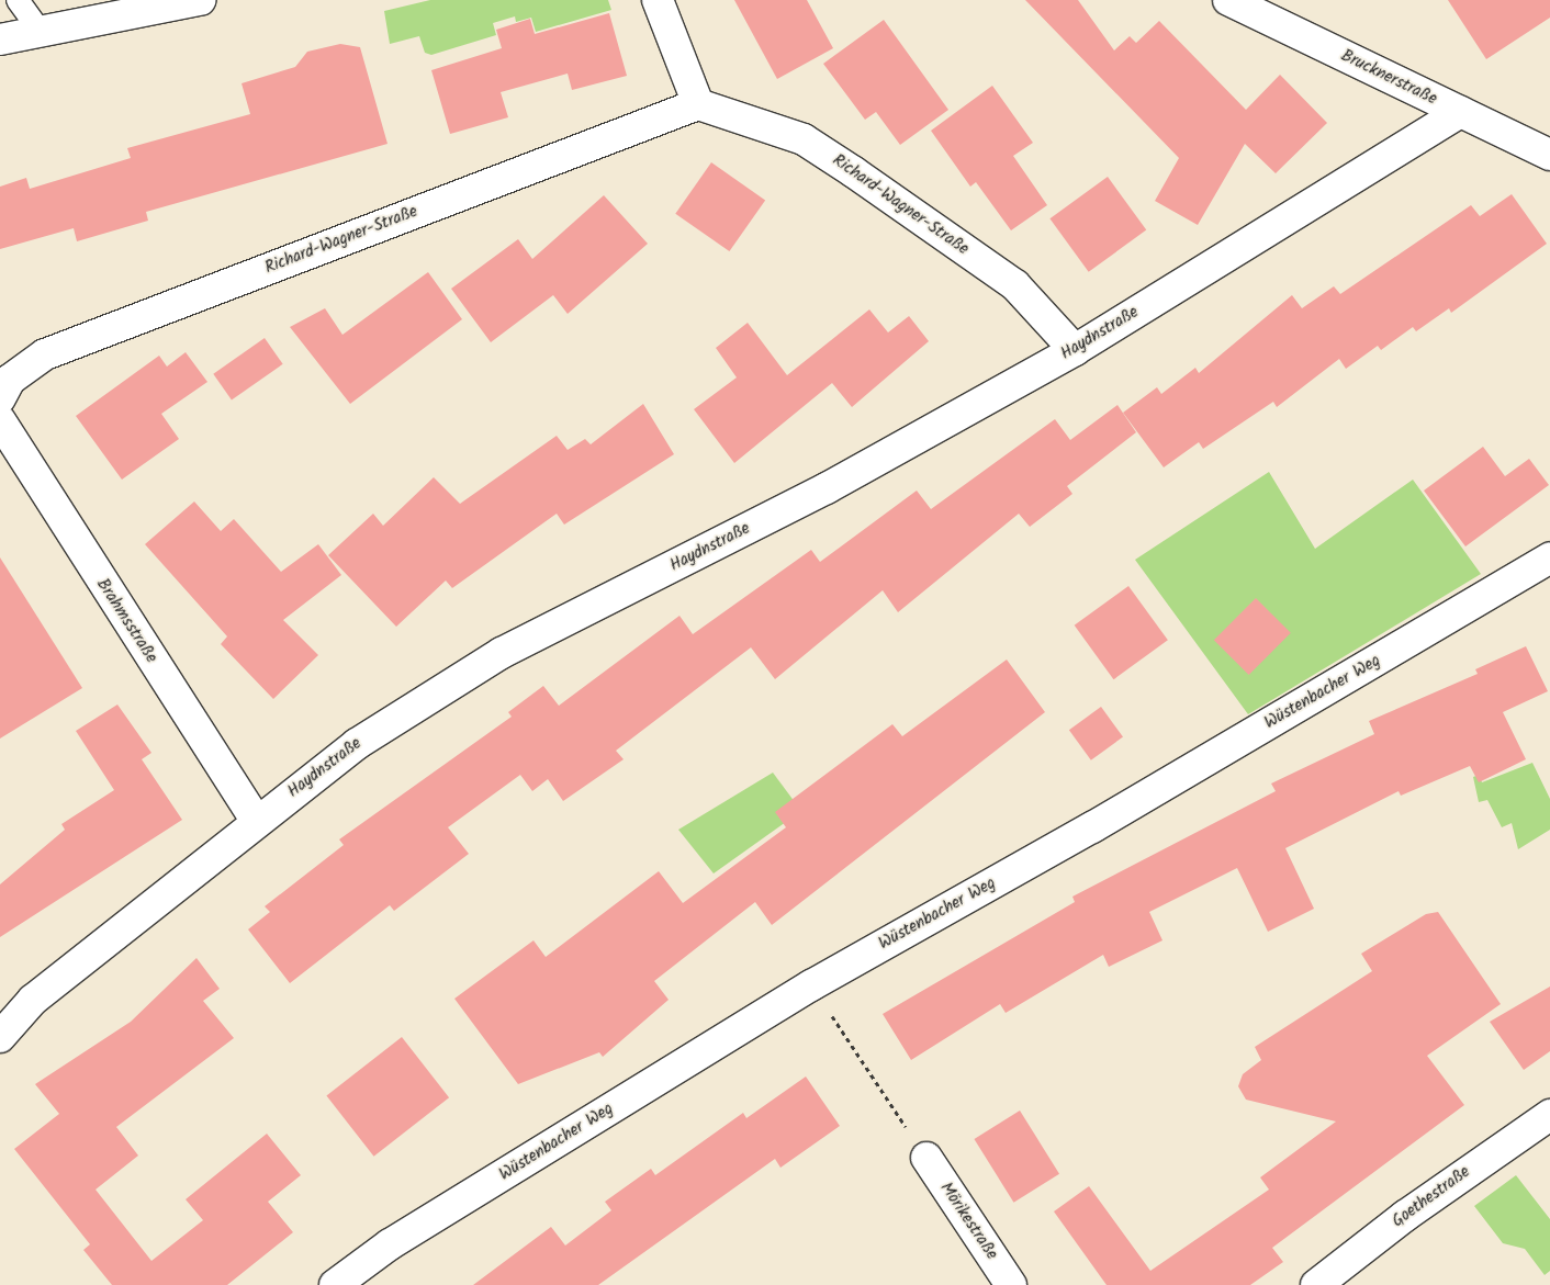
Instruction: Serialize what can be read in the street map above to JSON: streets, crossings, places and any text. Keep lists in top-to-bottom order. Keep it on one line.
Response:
{"streets":{"street":["Brucknerstraße","Richard-Wagner-Straße","Haydnstraße","Brahmsstraße","Wüstenbacher Weg","Goethestraße","Mörikestraße"]},"crossings":[["Brucknerstraße","Haydnstraße"],["Richard-Wagner-Straße","Haydnstraße"],["Haydnstraße","Brahmsstraße"]]}
